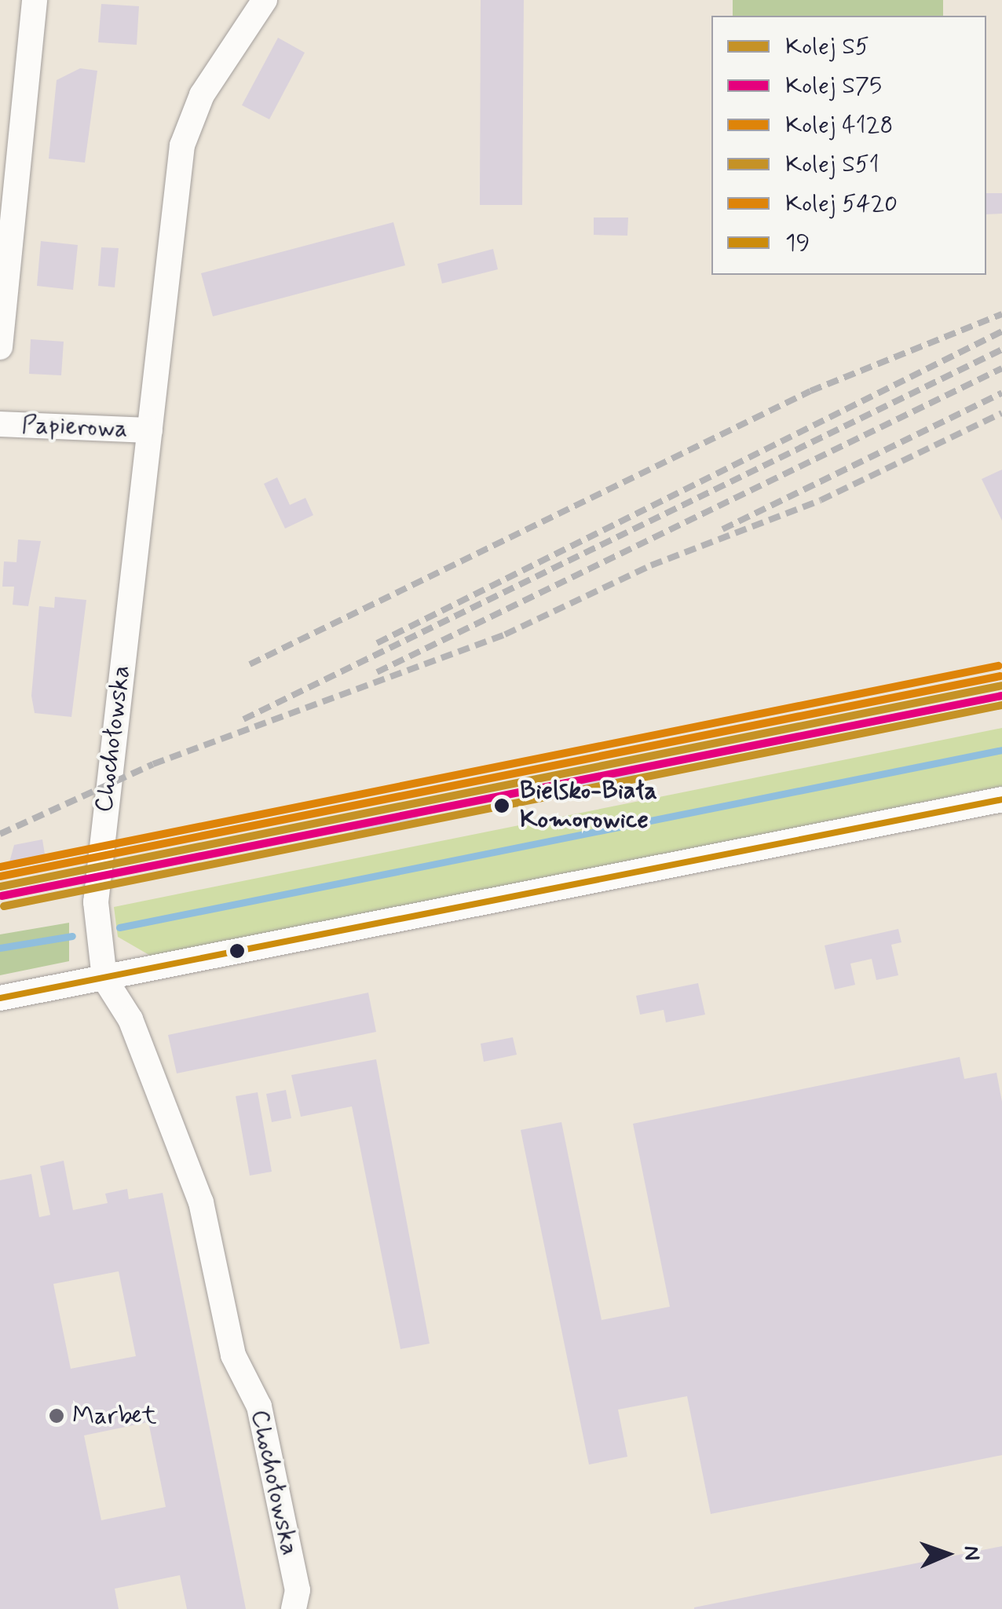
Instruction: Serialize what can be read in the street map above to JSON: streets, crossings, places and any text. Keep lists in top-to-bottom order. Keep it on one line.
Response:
{"streets":{"street":["Papierowa","Chochołowska"]},"crossings":[["Papierowa","Chochołowska"]],"places":["Bielsko-Biała Komorowice","Marbet"],"lines":["rail line 5420","rail line 4128","rail line S5","rail line S75","rail line S51","transit line 19"],"legend":["Kolej S5","Kolej S75","Kolej 4128","Kolej S51","Kolej 5420","19"],"north":"right"}
